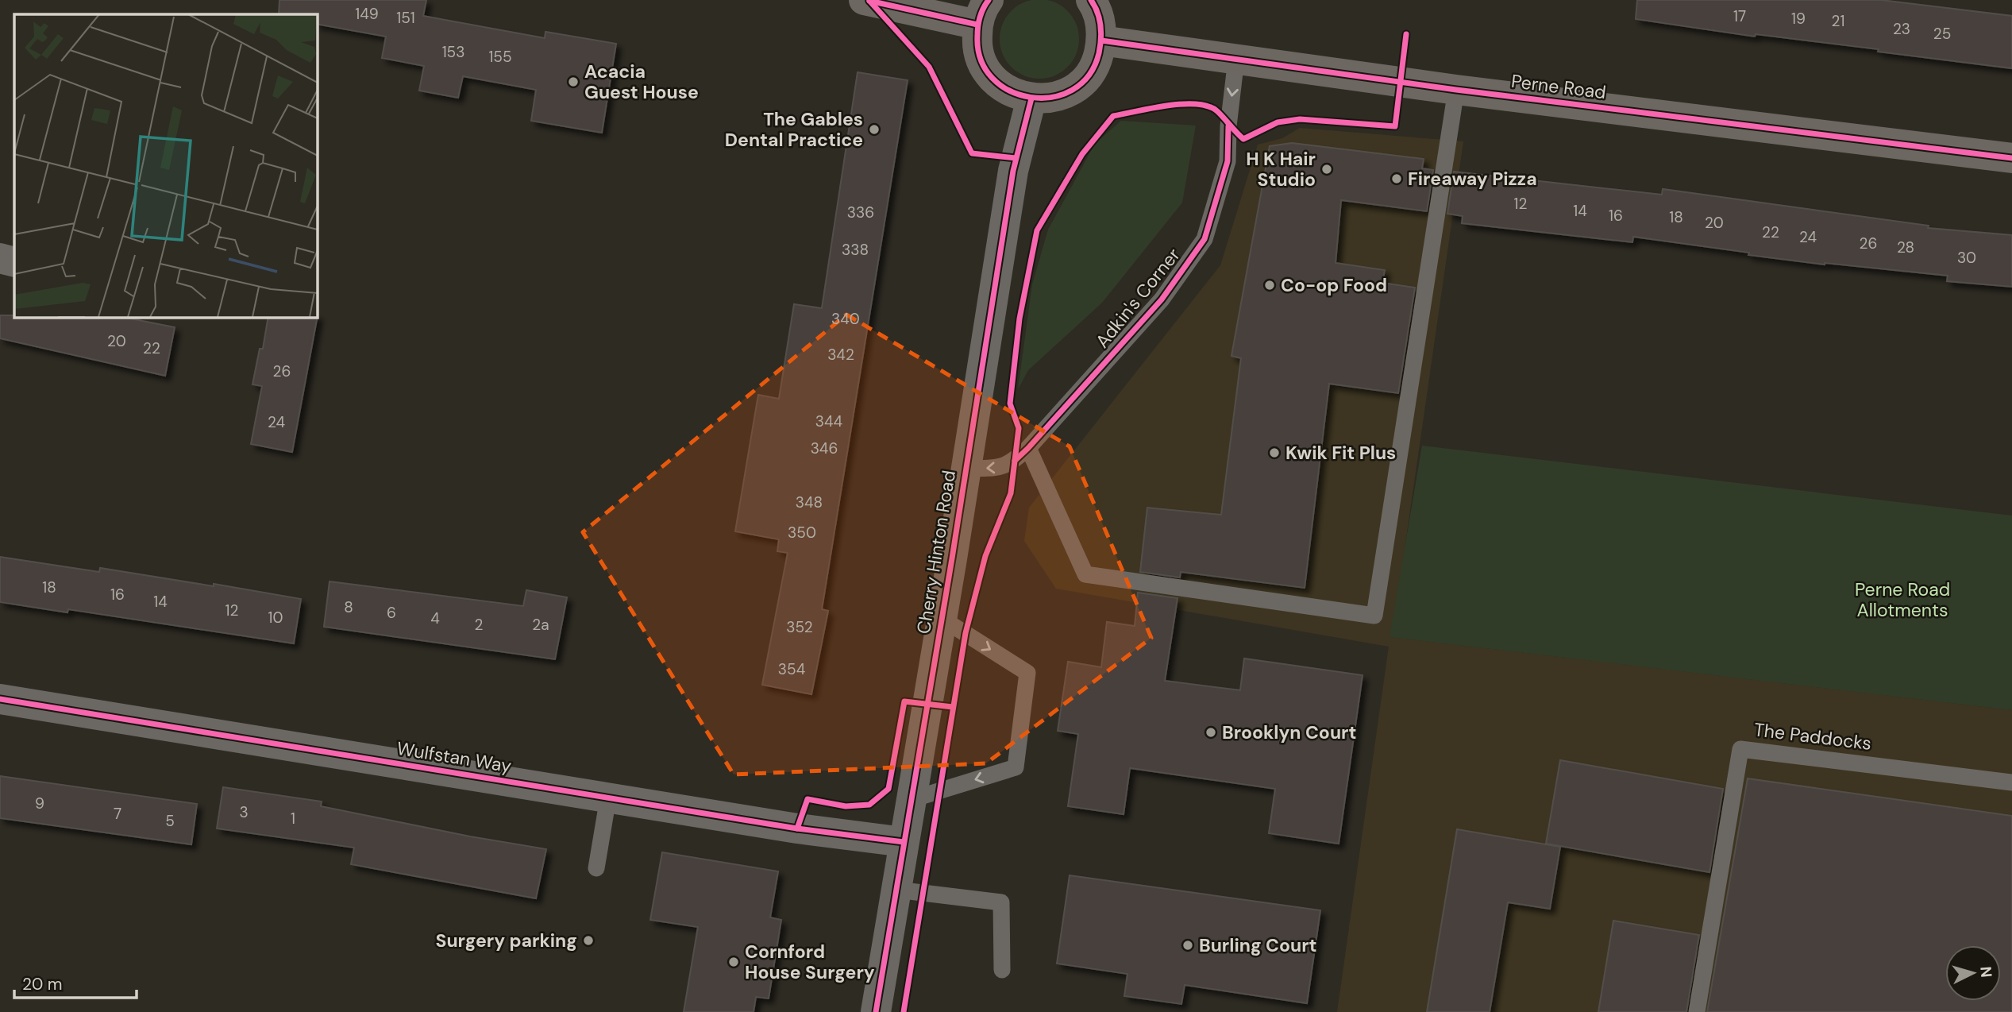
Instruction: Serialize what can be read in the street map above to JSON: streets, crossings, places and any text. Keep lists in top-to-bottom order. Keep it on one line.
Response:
{"streets":{"main road":["Perne Road"],"street":["Cherry Hinton Road","Wulfstan Way"],"lane":["Adkin's Corner","The Paddocks"]},"crossings":[["Perne Road","Adkin's Corner"],["Adkin's Corner","Cherry Hinton Road"],["Cherry Hinton Road","Wulfstan Way"]],"one_way":["Adkin's Corner"],"parks":["Perne Road Allotments"],"places":["Acacia Guest House","The Gables Dental Practice","H K Hair Studio","Fireaway Pizza","Co-op Food","Kwik Fit Plus","Brooklyn Court","Surgery parking","Burling Court","Cornford House Surgery"],"house_numbers":["149","17","151","19","21","23","25","153","155","12","14","336","16","18","20","22","24","26","28","338","30","340","20","22","342","26","344","24","346","348","350","18","16","14","8","12","6","10","4","2","2a","352","354","9","3","7","1","5"],"scale_bar":"20 m","north":"right"}
